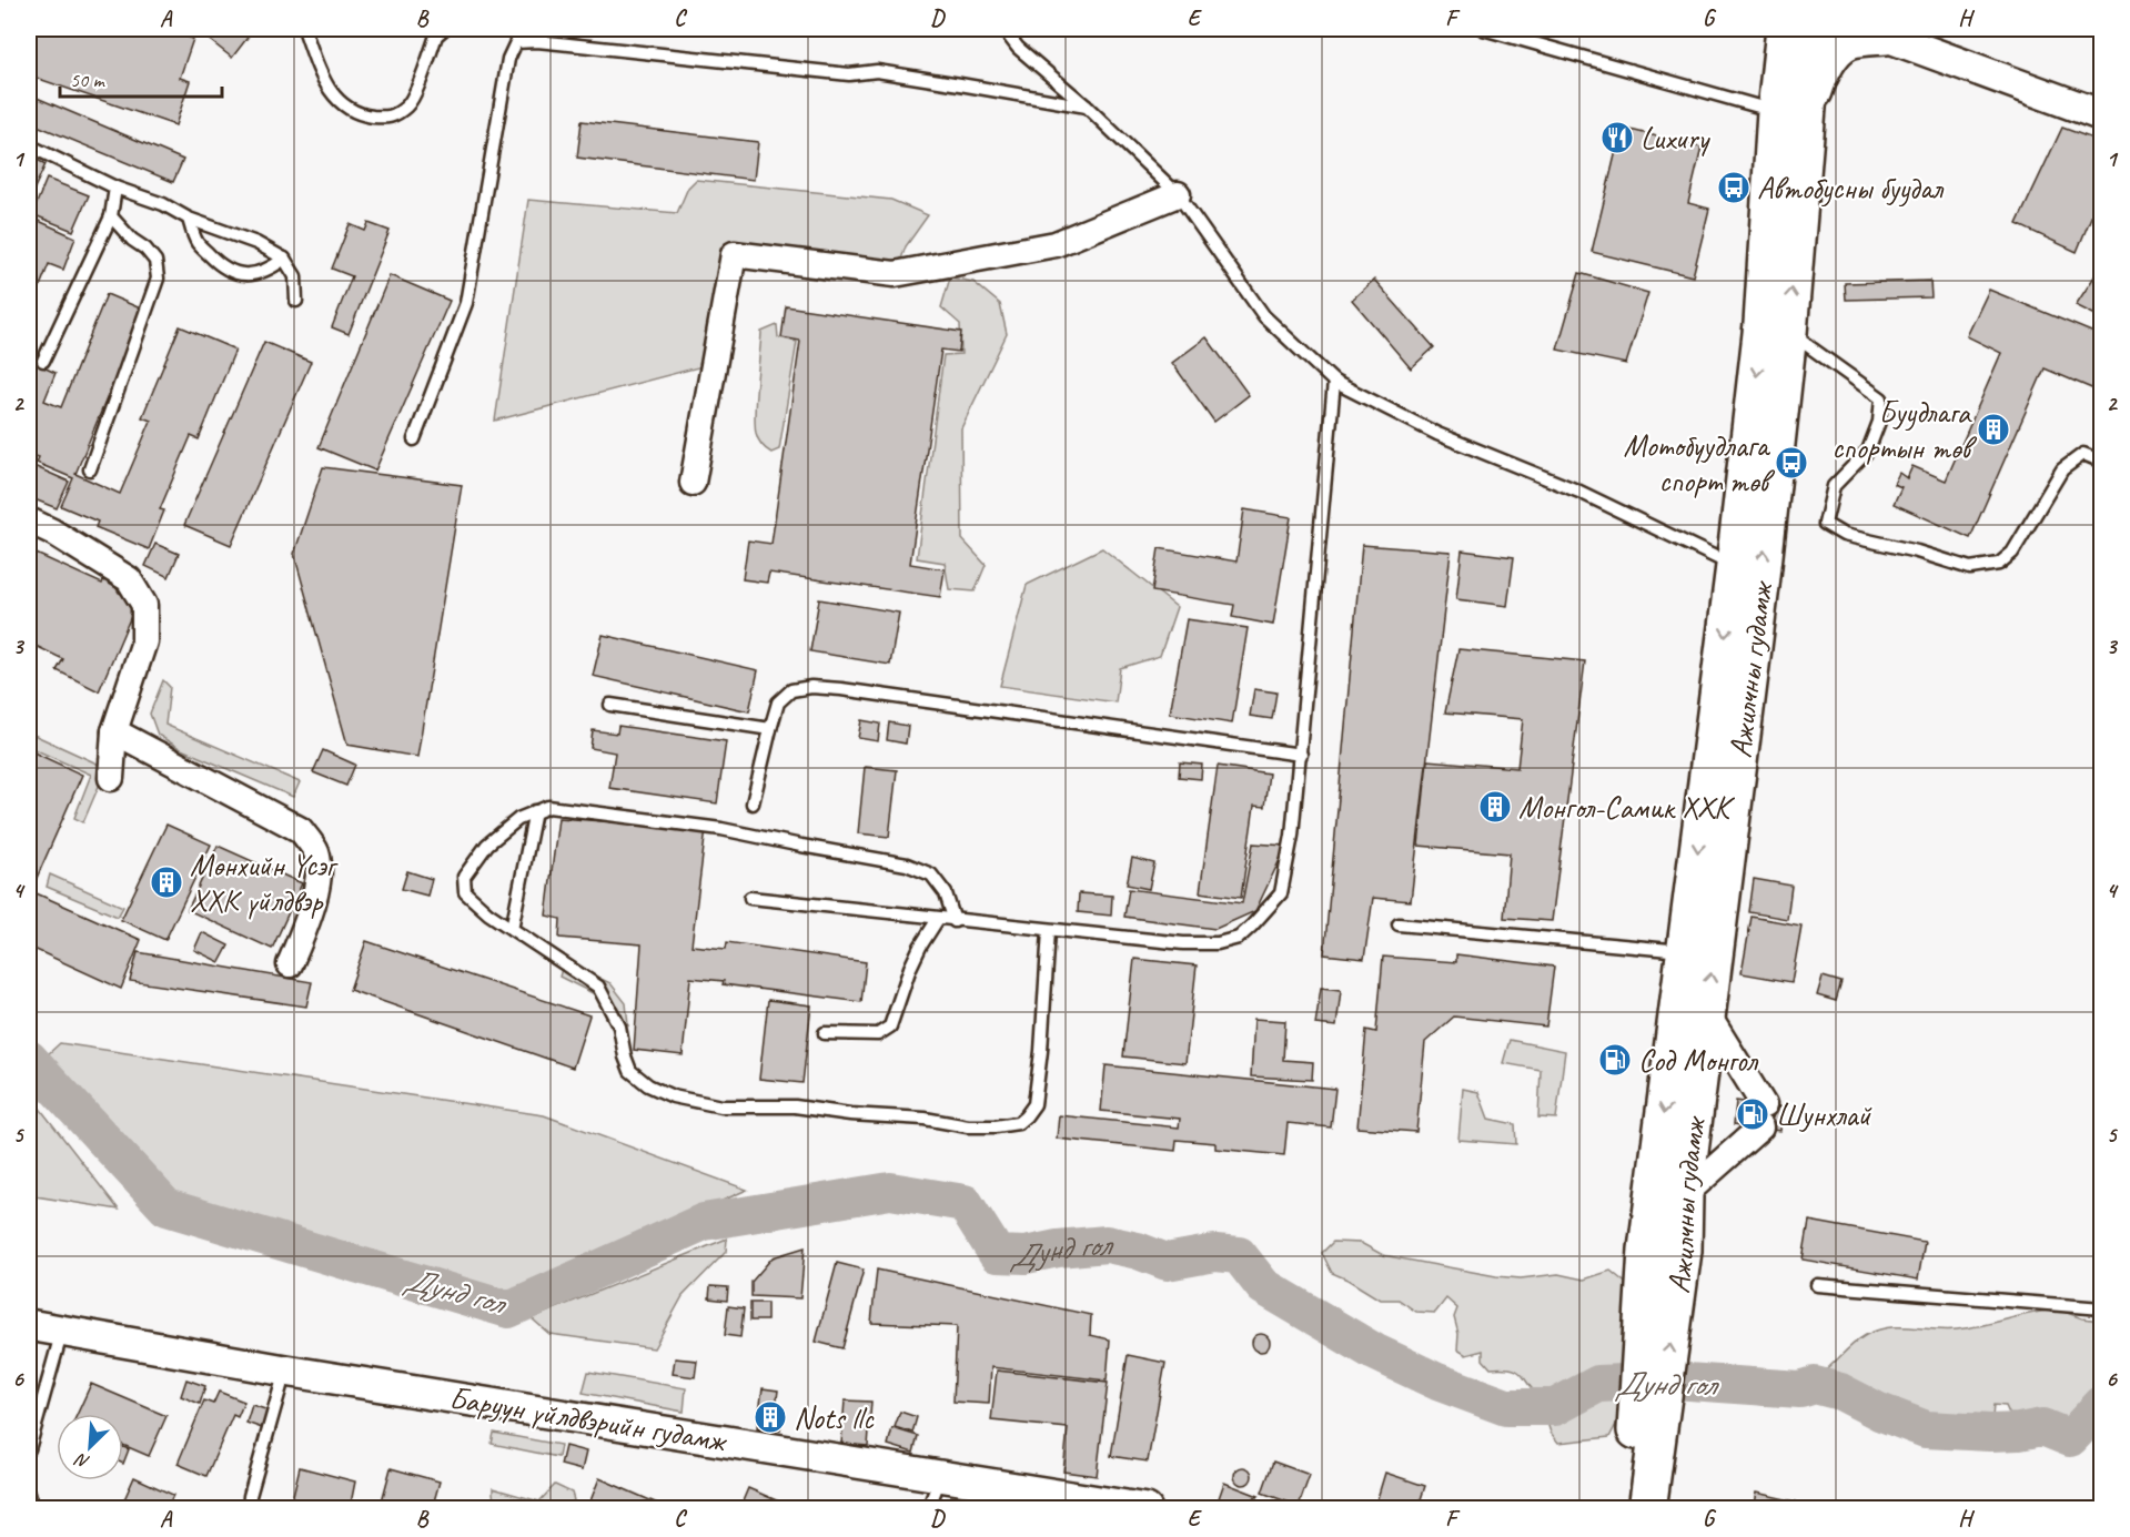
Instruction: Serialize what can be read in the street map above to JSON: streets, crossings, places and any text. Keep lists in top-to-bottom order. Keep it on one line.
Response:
{"streets":{"main road":["Ажилчны гудамж"],"street":["Баруун үйлдвэрийн гудамж"]},"water":["Дунд гол"],"places":{"restaurant":["Luxury"],"bus stop":["Автобусны буудал","Мотобуудлага спорт төв"],"building":["Буудлага спортын төв","Монгол-Самик ХХК","Мөнхийн Үсэг ХХК үйлдвэр","Nots llc"],"fuel station":["Сод Монгол","Шунхлай"]},"scale_bar":"50 m","north":"bottom left","grid":{"columns":["A","B","C","D","E","F","G","H"],"rows":["1","2","3","4","5","6"]}}
